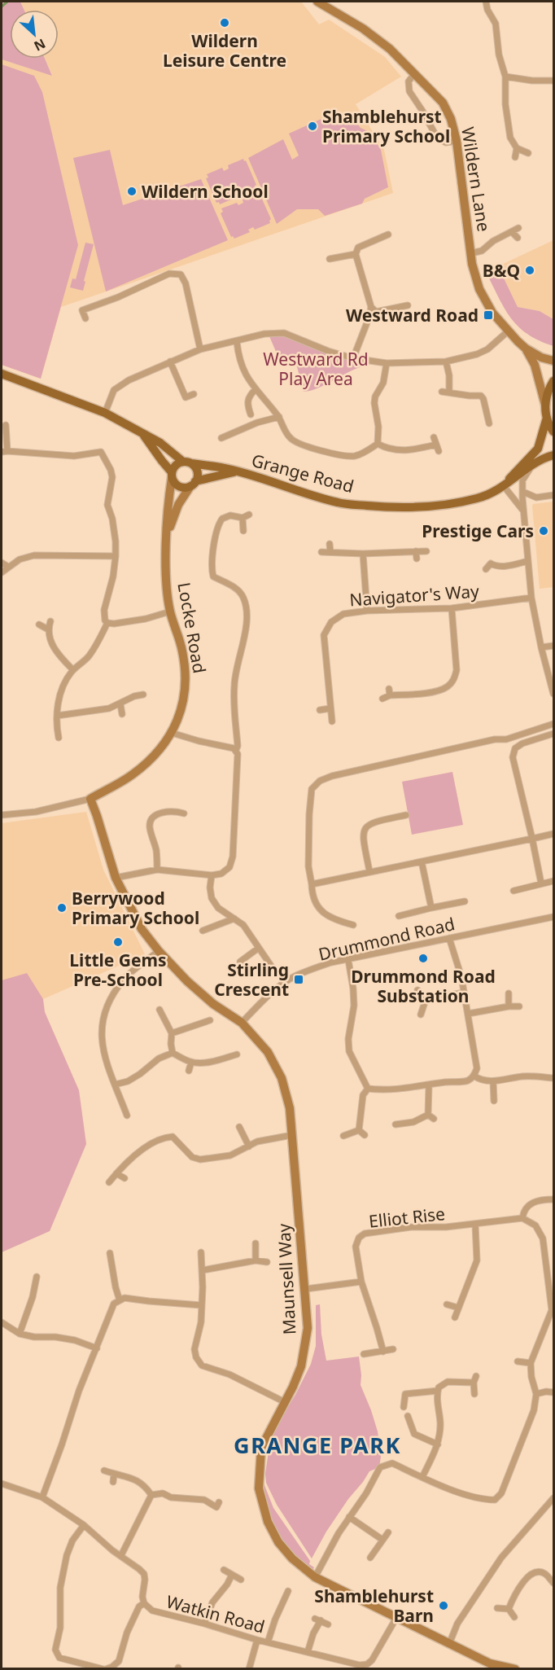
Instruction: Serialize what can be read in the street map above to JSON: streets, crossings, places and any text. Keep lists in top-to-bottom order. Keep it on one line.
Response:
{"streets":{"main road":["Grange Road"],"street":["Wildern Lane","Navigator's Way","Locke Road","Drummond Road","Elliot Rise","Maunsell Way","Watkin Road"]},"crossings":[["Grange Road","Locke Road"],["Locke Road","Maunsell Way"],["Drummond Road","Maunsell Way"],["Maunsell Way","Watkin Road"]],"districts":["GRANGE PARK"],"parks":["Westward Rd Play Area"],"places":{"other":["Wildern Leisure Centre","Shamblehurst Primary School","Wildern School","B&Q","Prestige Cars","Berrywood Primary School","Little Gems Pre-School","Drummond Road Substation","Shamblehurst Barn"],"transit":["Westward Road","Stirling Crescent"]},"north":"bottom right"}
